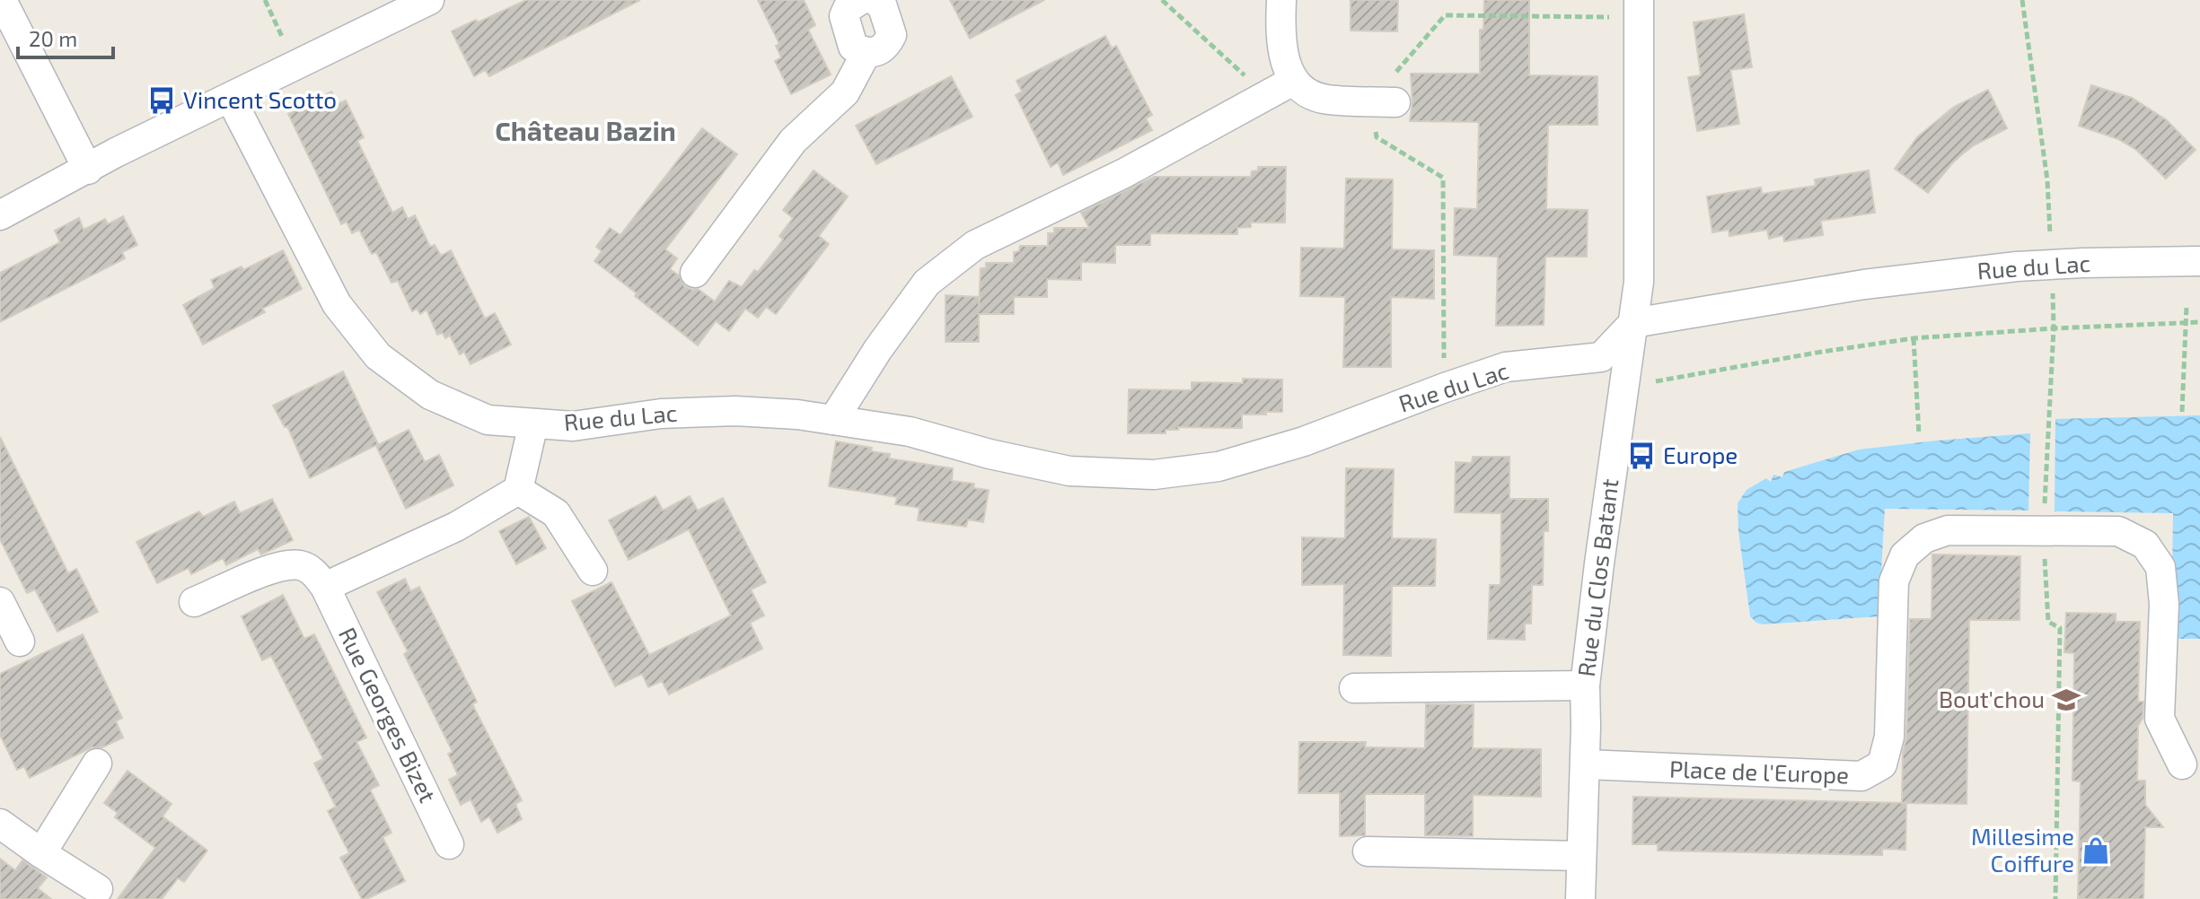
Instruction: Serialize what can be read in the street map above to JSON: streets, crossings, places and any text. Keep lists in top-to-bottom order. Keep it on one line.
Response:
{"streets":{"street":["Rue du Lac","Rue du Clos Batant","Rue Georges Bizet","Place de l'Europe"]},"crossings":[["Rue du Lac","Rue du Clos Batant"],["Rue du Clos Batant","Place de l'Europe"]],"districts":["Château Bazin"],"places":{"bus stop":["Vincent Scotto","Europe"],"school or university":["Bout'chou"],"shop":["Millesime Coiffure"]},"scale_bar":"20 m"}
